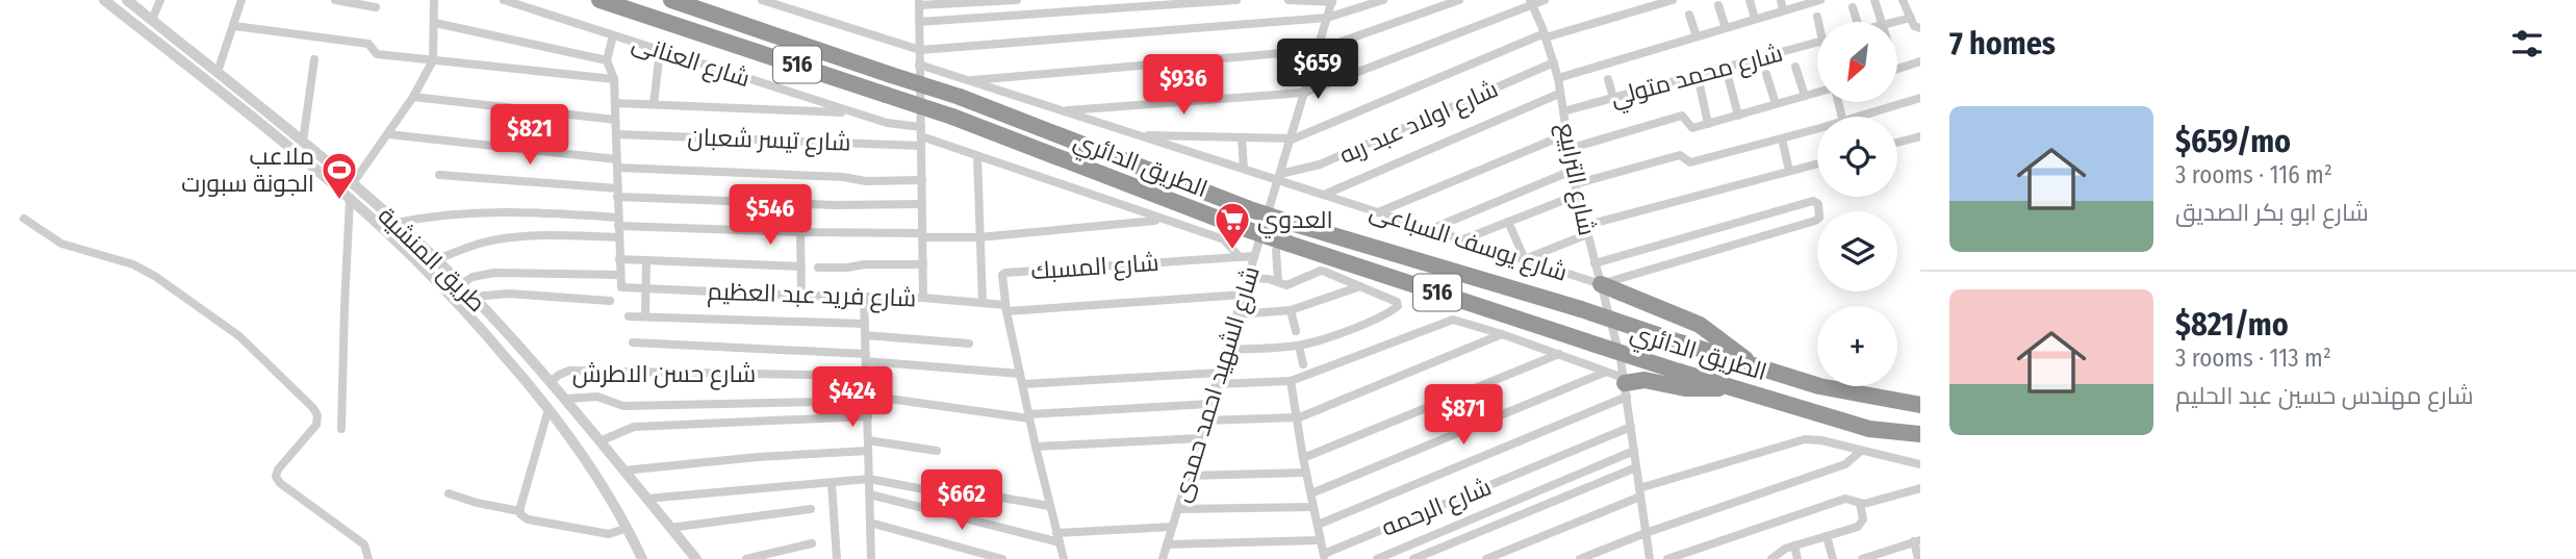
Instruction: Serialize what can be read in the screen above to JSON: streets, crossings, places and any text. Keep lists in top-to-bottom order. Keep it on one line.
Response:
{"streets":{"highway":["516","الطريق الدائري"],"street":["شارع العنانى","شارع محمد متولي","شارع اولاد عبد ربه","شارع تيسر شعبان","شارع الترابيع","شارع يوسف السباعى","طريق المنشية","شارع المسبك","شارع فريد عبد العظيم","شارع حسن الاطرش","شارع الشهيد احمد حمدى","شارع الرحمه"]},"crossings":[["شارع العنانى","شارع تيسر شعبان"],["شارع العنانى","شارع المسبك"],["شارع محمد متولي","شارع الترابيع"],["شارع اولاد عبد ربه","شارع الترابيع"],["شارع اولاد عبد ربه","شارع يوسف السباعى"],["شارع اولاد عبد ربه","شارع الشهيد احمد حمدى"],["شارع الترابيع","شارع يوسف السباعى"],["شارع الترابيع","شارع الرحمه"],["شارع يوسف السباعى","شارع الشهيد احمد حمدى"],["طريق المنشية","شارع فريد عبد العظيم"],["طريق المنشية","شارع حسن الاطرش"],["شارع المسبك","شارع فريد عبد العظيم"],["شارع المسبك","شارع الشهيد احمد حمدى"],["شارع فريد عبد العظيم","شارع الشهيد احمد حمدى"]],"places":{"sports":["ملاعب الجونة سبورت"],"supermarket":["العدوي"]},"north":"bottom left","page":{"heading":"7 homes","map_buttons":"+","price":["$659","$936","$821","$546","$424","$871","$662"],"list":[{"name":"$659/mo","note":"3 rooms · 116 m² · شارع ابو بكر الصديق"},{"name":"$821/mo","note":"3 rooms · 113 m² · شارع مهندس حسين عبد الحليم"}]}}
